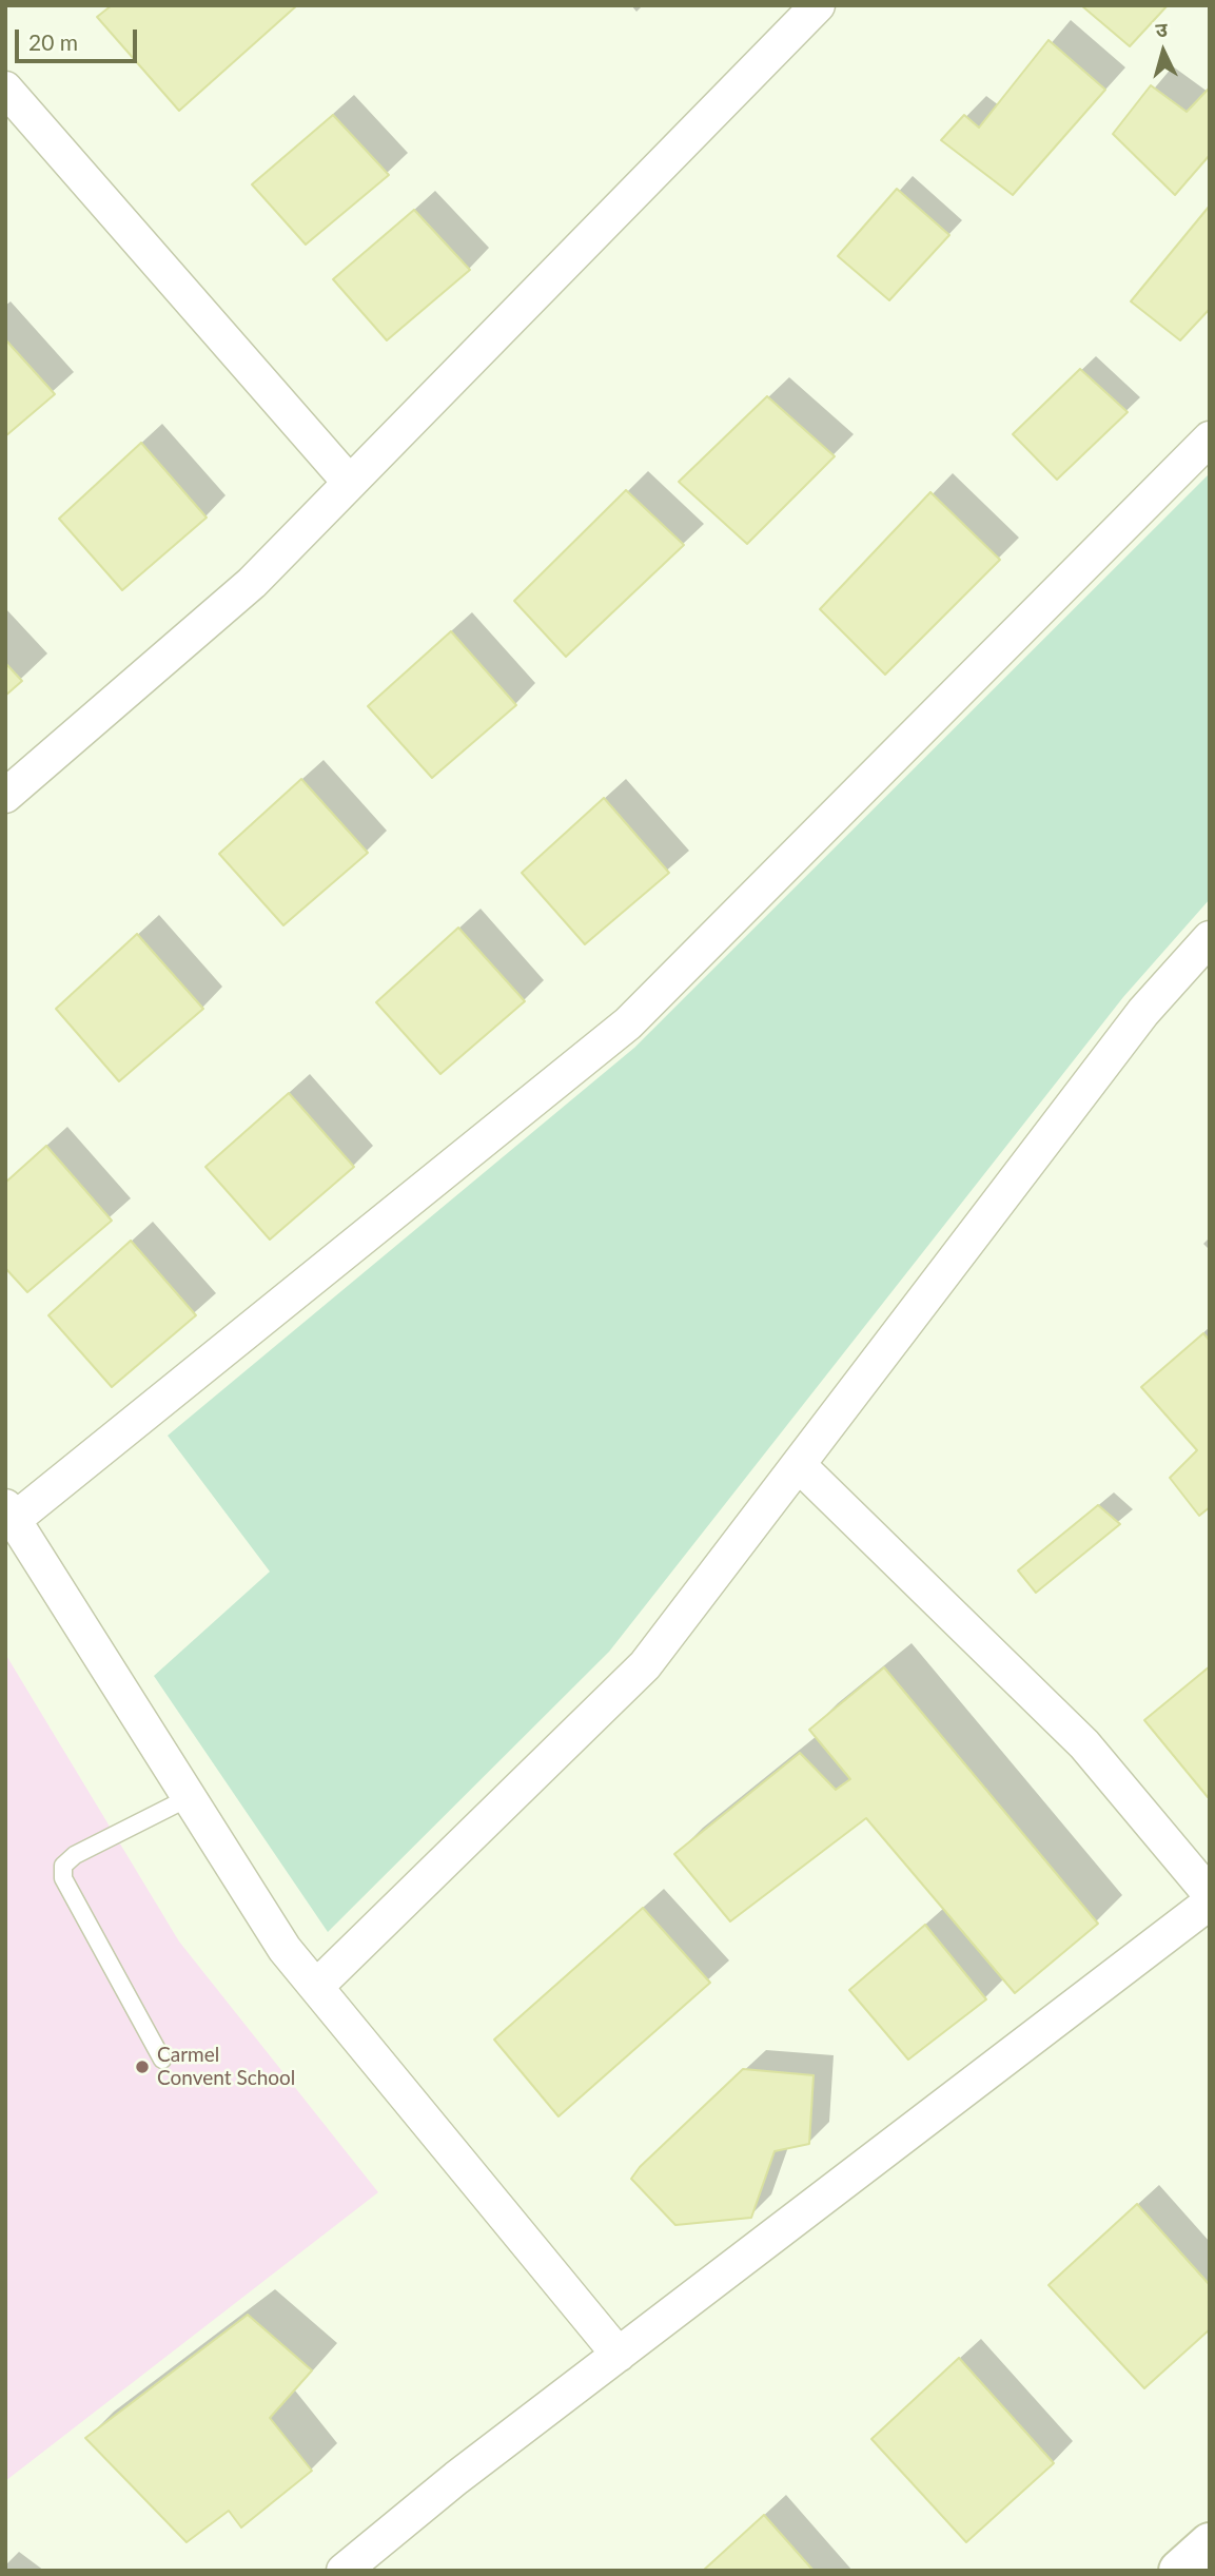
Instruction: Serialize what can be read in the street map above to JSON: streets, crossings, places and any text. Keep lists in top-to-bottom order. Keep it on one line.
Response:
{"places":["Carmel Convent School"],"scale_bar":"20 m","north":"top"}
